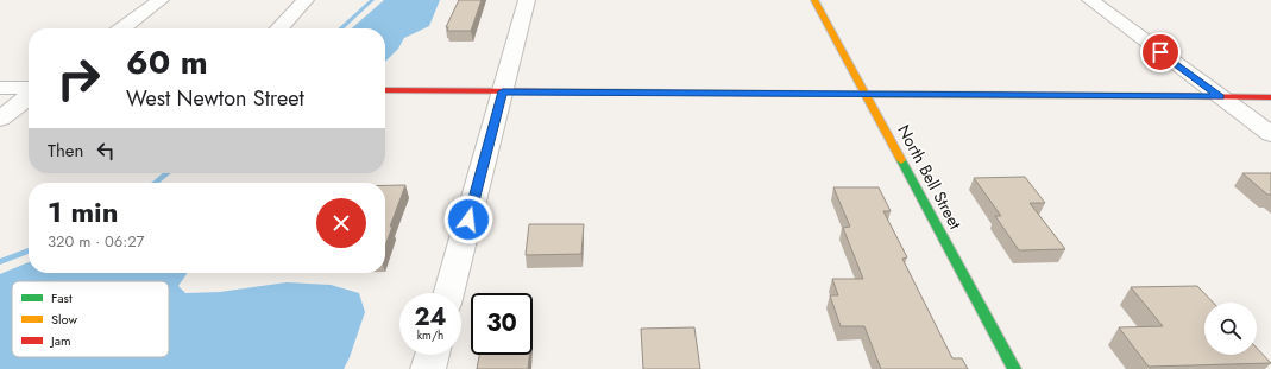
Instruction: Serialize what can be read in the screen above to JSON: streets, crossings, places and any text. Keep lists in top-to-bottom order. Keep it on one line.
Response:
{"streets":{"street":["North Bell Street"]},"legend":["Fast","Slow","Jam"],"page":{"turn":["60 m","West Newton Street"],"then":"Then","heading":["1 min","320 m · 06:27"],"speed":"24 km/h","limit":"30"}}
